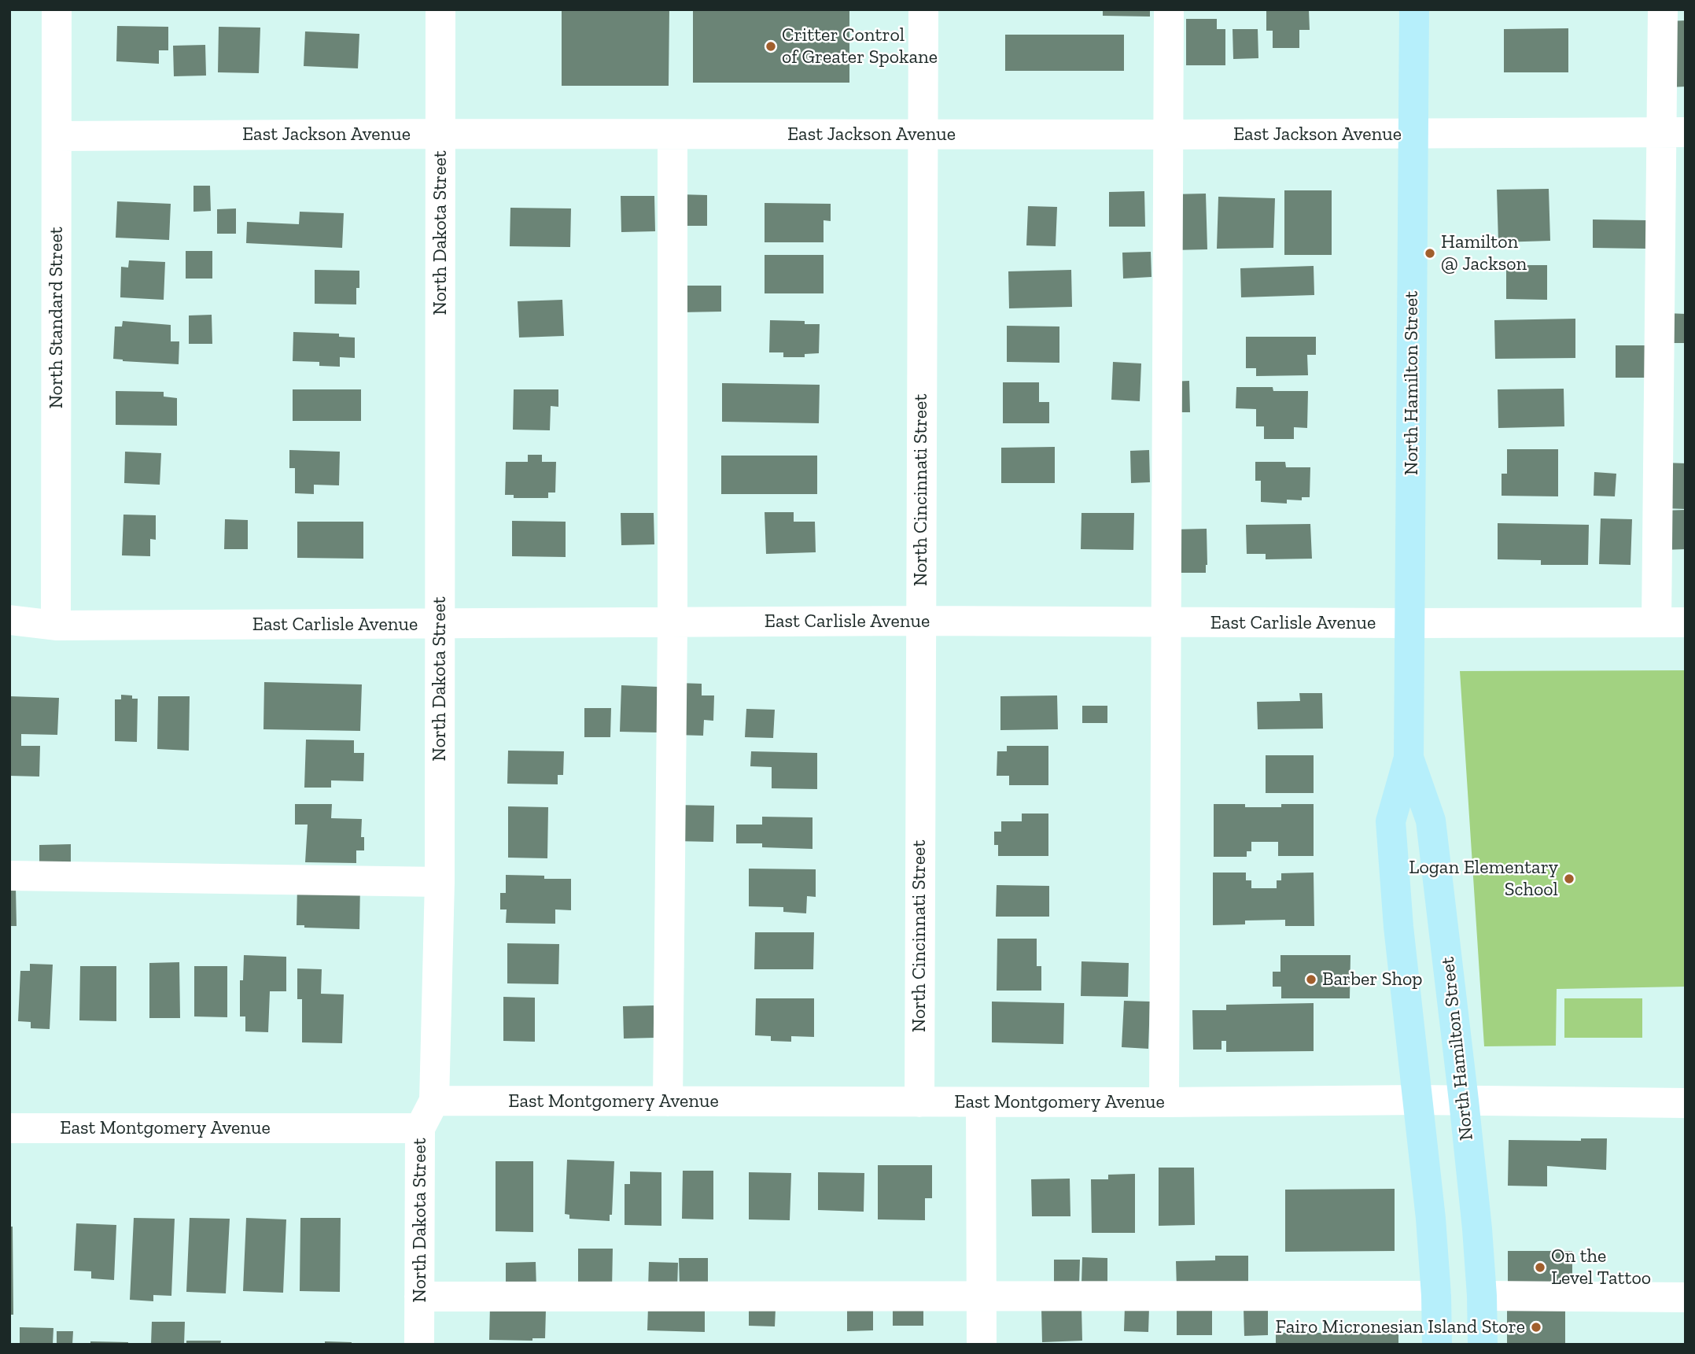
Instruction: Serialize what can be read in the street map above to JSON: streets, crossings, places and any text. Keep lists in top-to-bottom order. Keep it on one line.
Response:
{"streets":{"main road":["North Hamilton Street"],"street":["East Jackson Avenue","North Dakota Street","North Standard Street","North Cincinnati Street","East Carlisle Avenue","East Montgomery Avenue"]},"crossings":[["East Jackson Avenue","North Dakota Street"],["East Jackson Avenue","North Standard Street"],["East Jackson Avenue","North Hamilton Street"],["East Jackson Avenue","North Cincinnati Street"],["North Dakota Street","East Carlisle Avenue"],["North Dakota Street","East Montgomery Avenue"],["North Standard Street","East Carlisle Avenue"],["North Hamilton Street","East Carlisle Avenue"],["North Hamilton Street","East Montgomery Avenue"],["North Cincinnati Street","East Carlisle Avenue"],["North Cincinnati Street","East Montgomery Avenue"]],"places":["Critter Control of Greater Spokane","Hamilton @ Jackson","Logan Elementary School","Barber Shop","On the Level Tattoo","Fairo Micronesian Island Store"]}
